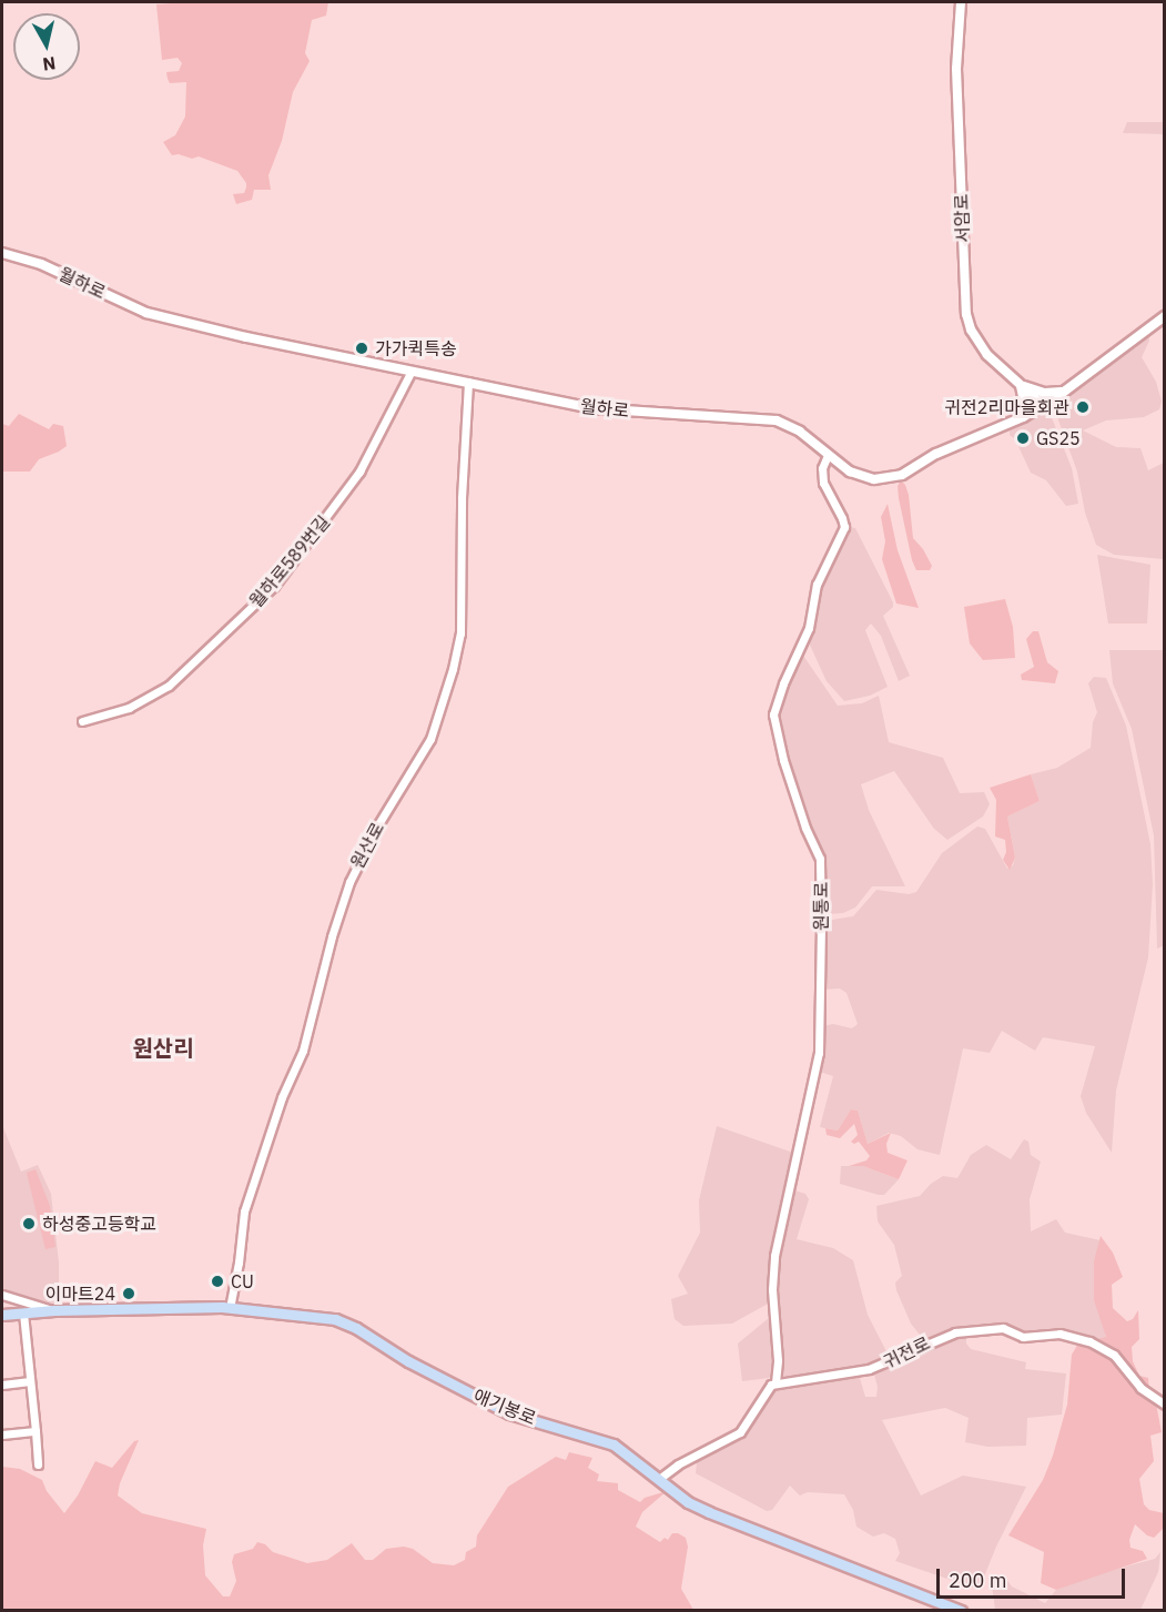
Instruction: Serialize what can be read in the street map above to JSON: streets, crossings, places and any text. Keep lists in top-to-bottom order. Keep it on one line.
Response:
{"streets":{"main road":["애기봉로"],"street":["서암로","월하로","월하로589번길","원산로","원통로","귀전로"]},"crossings":[["서암로","월하로"],["월하로","월하로589번길"],["월하로","원산로"],["월하로","원통로"],["원산로","애기봉로"],["원통로","귀전로"]],"districts":["원산리"],"places":["가가퀵특송","귀전2리마을회관","GS25","하성중고등학교","CU","이마트24"],"scale_bar":"200 m","north":"bottom"}
